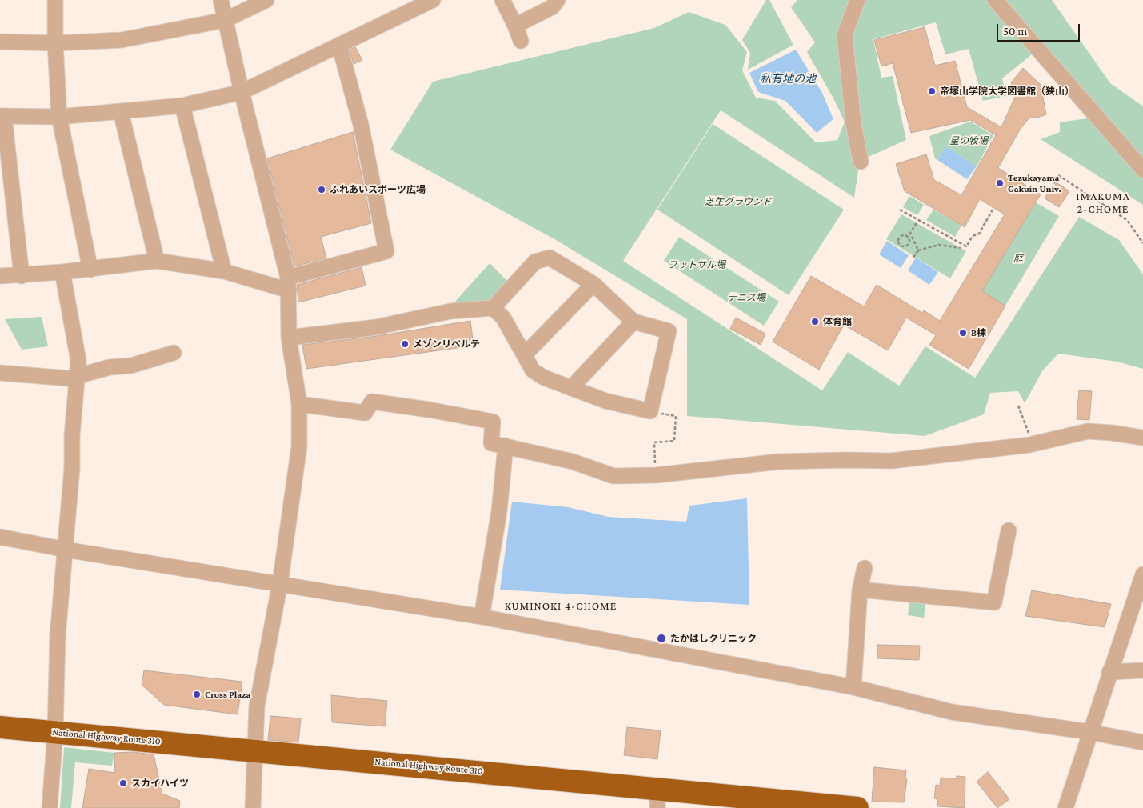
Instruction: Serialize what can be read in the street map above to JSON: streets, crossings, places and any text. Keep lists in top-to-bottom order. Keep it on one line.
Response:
{"streets":{"highway":["National Highway Route 310"]},"districts":["IMAKUMA 2-CHOME","KUMINOKI 4-CHOME"],"water":["私有地の池"],"parks":["星の牧場","芝生グラウンド","庭","フットサル場","テニス場"],"places":["帝塚山学院大学図書館（狭山）","Tezukayama Gakuin Univ.","ふれあいスポーツ広場","体育館","B棟","メゾンリベルテ","たかはしクリニック","Cross Plaza","スカイハイツ"],"scale_bar":"50 m"}
